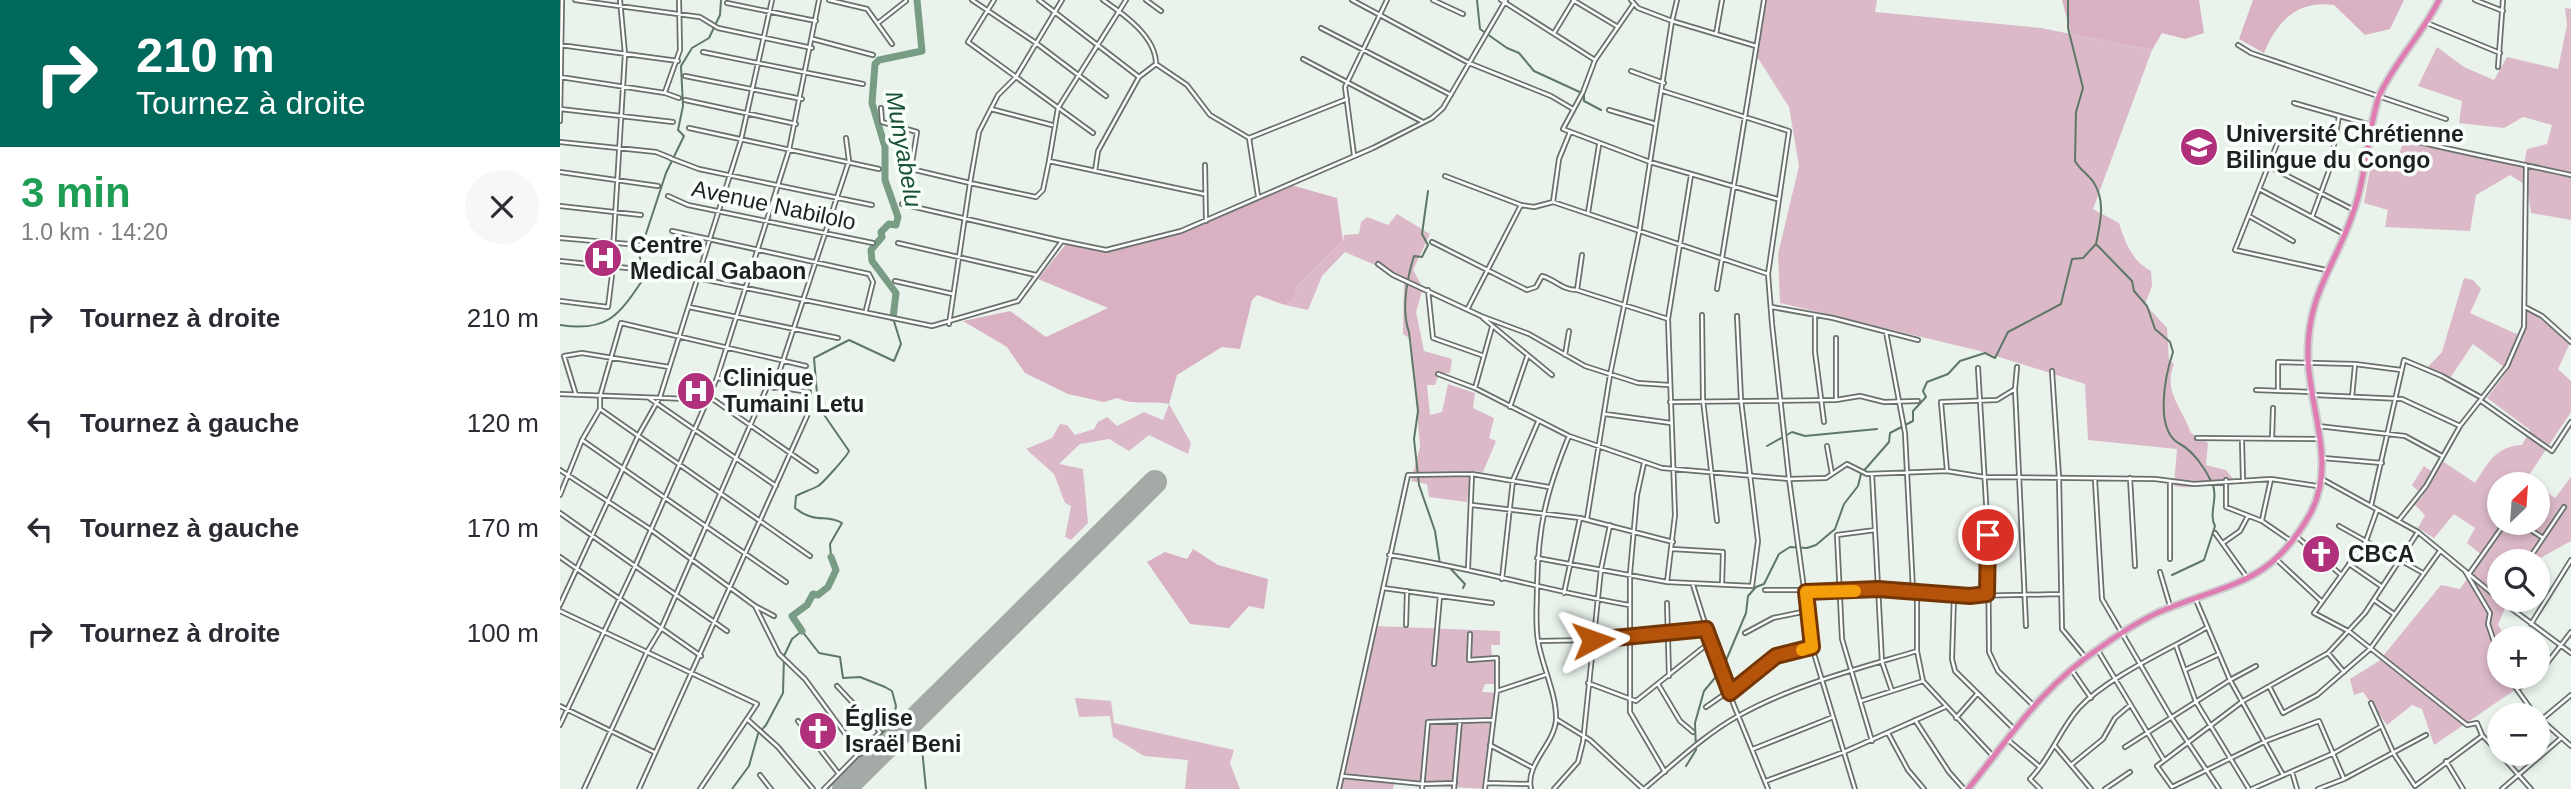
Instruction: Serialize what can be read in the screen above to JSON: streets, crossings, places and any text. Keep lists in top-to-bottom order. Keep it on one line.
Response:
{"streets":{"street":["Avenue Nabilolo"]},"water":["Munyabelu"],"places":{"school or university":["Université Chrétienne Bilingue du Congo"],"hospital":["Centre Medical Gabaon","Clinique Tumaini Letu"],"church":["CBCA","Église Israël Beni"]},"north":"top right","page":{"turn":["210 m","Tournez à droite"],"heading":["3 min","1.0 km · 14:20"],"list":[{"name":"Tournez à droite","value":"210 m"},{"name":"Tournez à gauche","value":"120 m"},{"name":"Tournez à gauche","value":"170 m"},{"name":"Tournez à droite","value":"100 m"}],"map_buttons":["+","−"]}}
